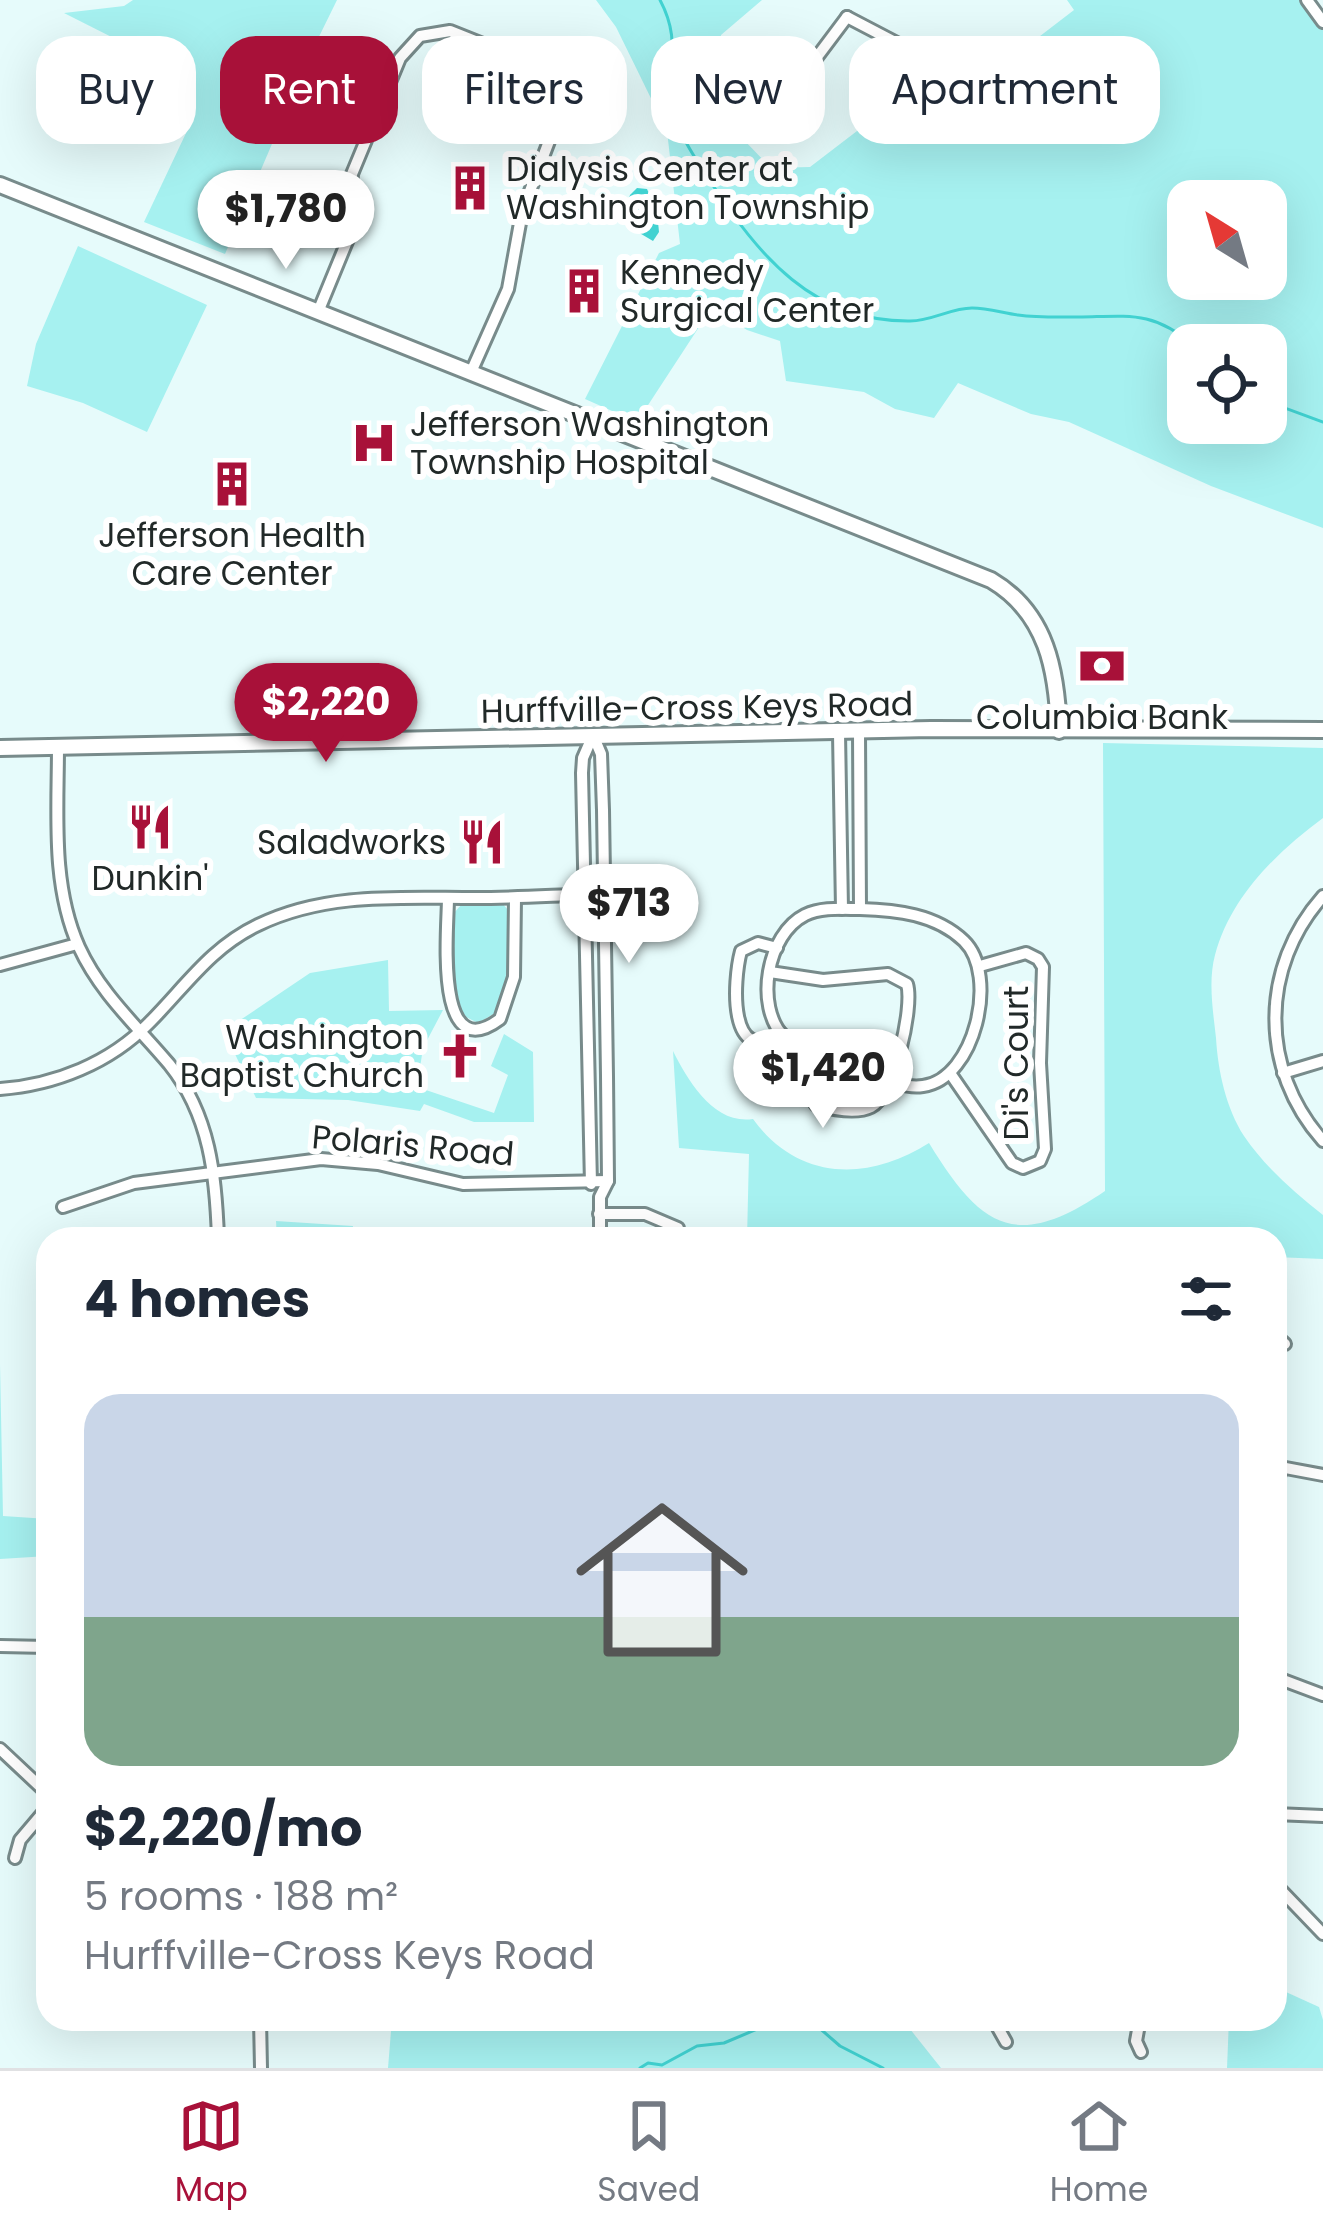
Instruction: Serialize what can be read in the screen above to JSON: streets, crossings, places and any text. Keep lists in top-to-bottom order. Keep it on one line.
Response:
{"streets":{"main road":["Hurffville-Cross Keys Road"],"street":["Di's Court","Polaris Road"]},"places":{"building":["Dialysis Center at Washington Township","Kennedy Surgical Center","Jefferson Health Care Center"],"hospital":["Jefferson Washington Township Hospital"],"bank":["Columbia Bank"],"restaurant":["Dunkin'","Saladworks"],"church":["Washington Baptist Church"]},"north":"top left","page":{"chip":["Buy","Rent","Filters","New","Apartment"],"price":["$1,780","$2,220","$713","$1,420"],"heading":"4 homes","list":[{"name":"$2,220/mo","note":"5 rooms · 188 m² · Hurffville-Cross Keys Road"}],"tabs":["Map","Saved","Home"]}}
